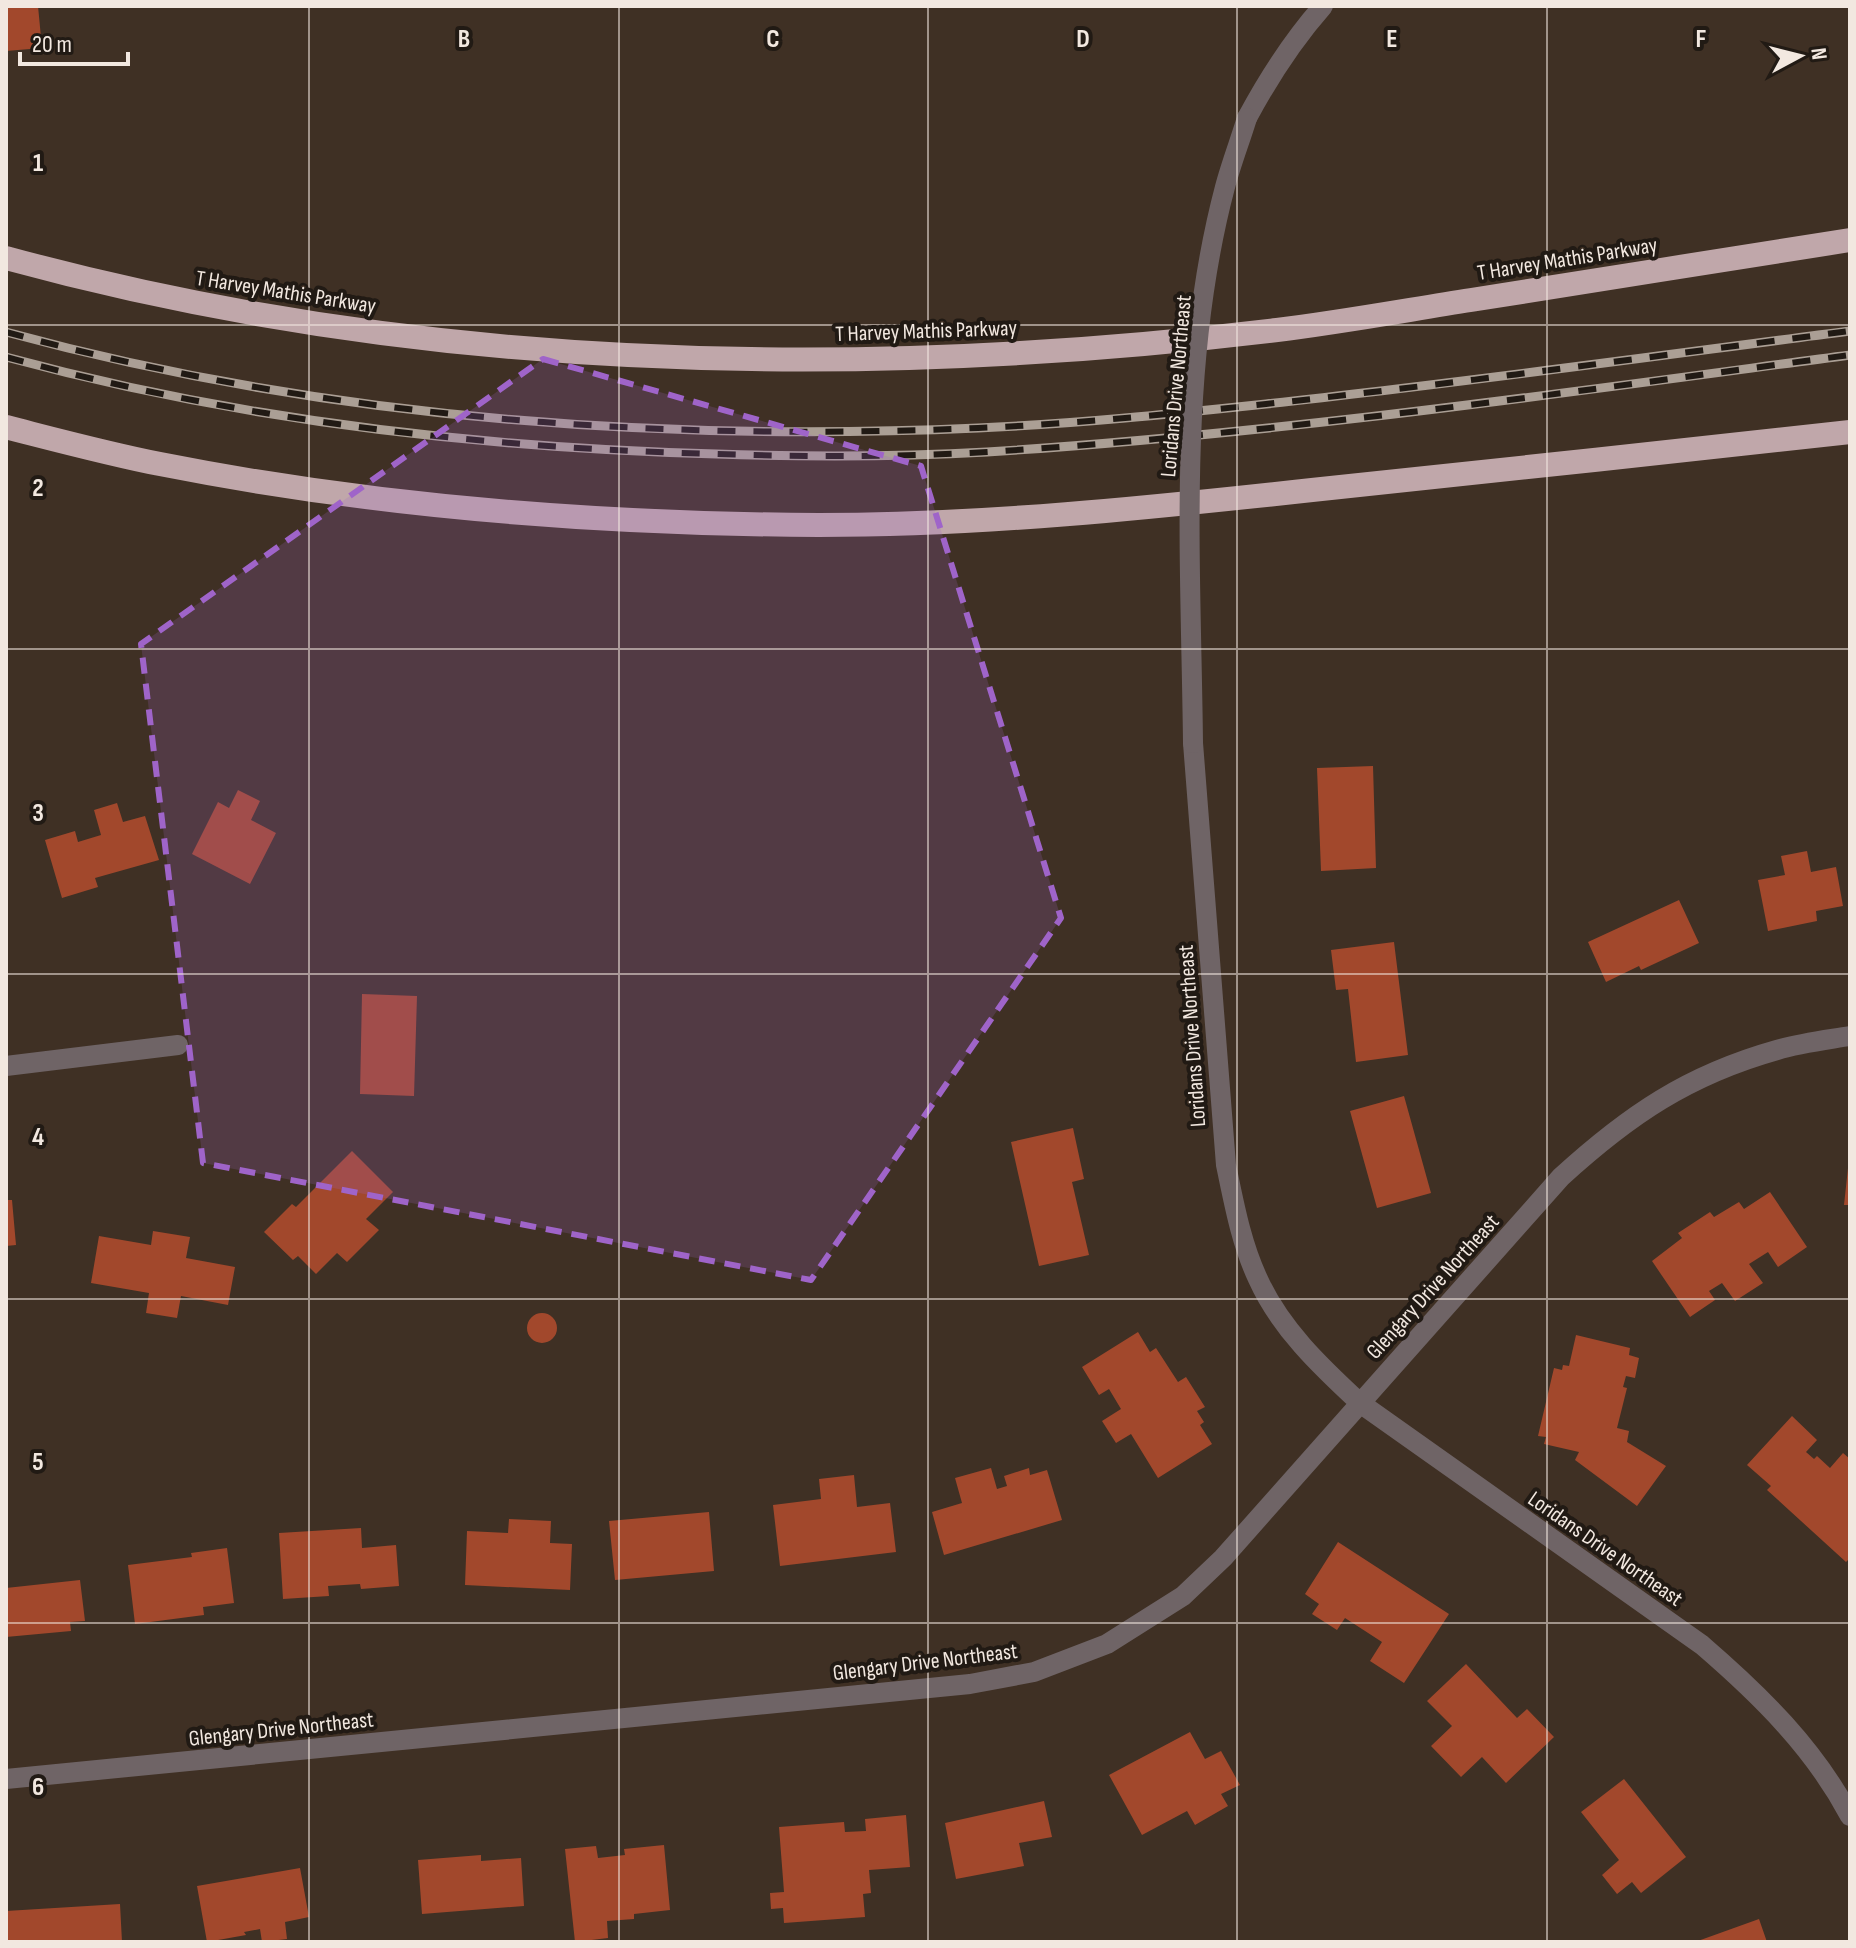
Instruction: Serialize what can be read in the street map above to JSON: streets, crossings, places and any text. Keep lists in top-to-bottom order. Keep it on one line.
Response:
{"streets":{"highway":["T Harvey Mathis Parkway"],"street":["Loridans Drive Northeast","Glengary Drive Northeast"]},"crossings":[["Loridans Drive Northeast","Glengary Drive Northeast"]],"scale_bar":"20 m","north":"right","grid":{"columns":["B","C","D","E","F"],"rows":["1","2","3","4","5","6"]}}
